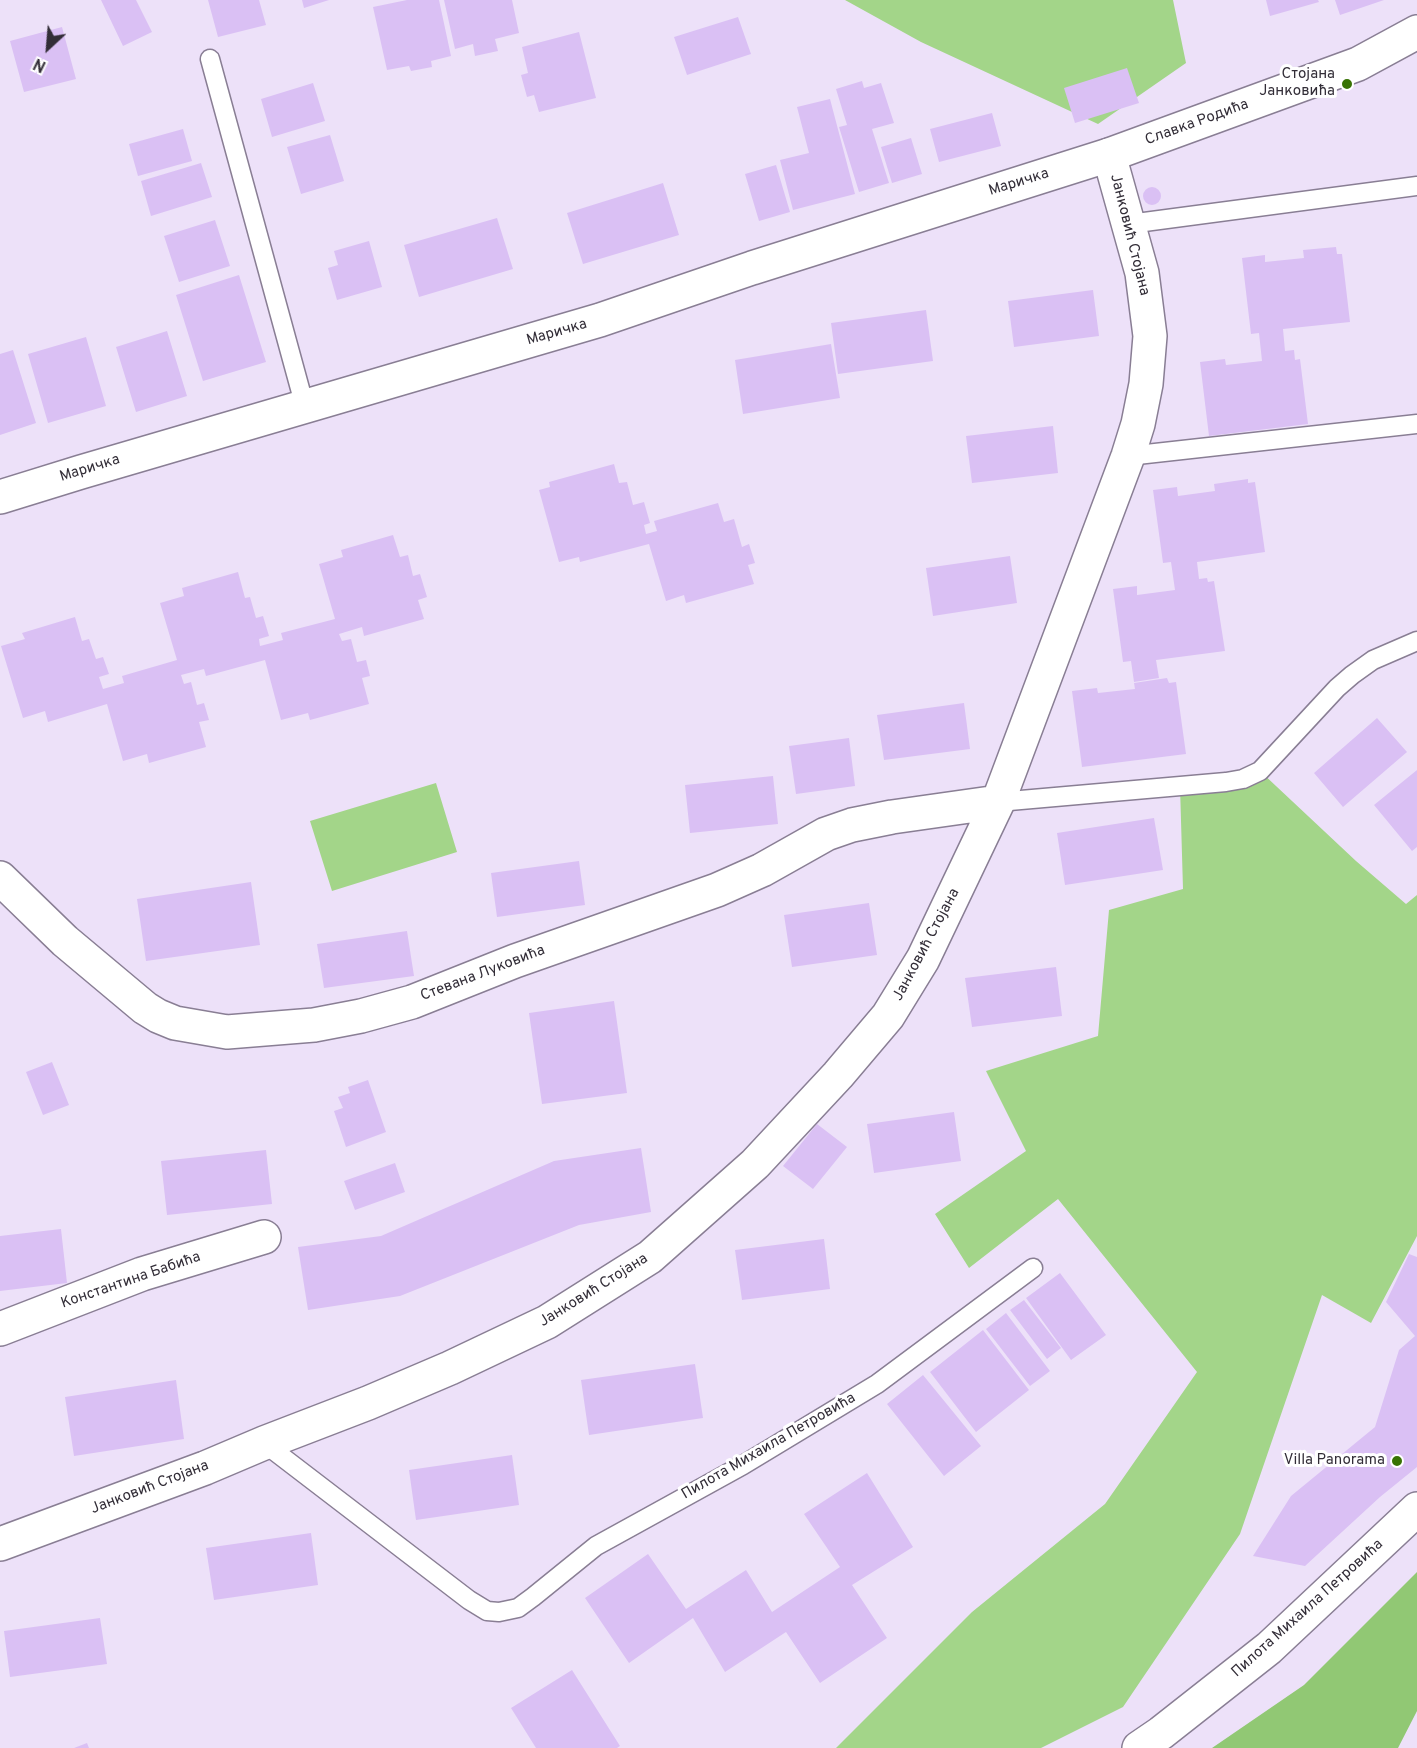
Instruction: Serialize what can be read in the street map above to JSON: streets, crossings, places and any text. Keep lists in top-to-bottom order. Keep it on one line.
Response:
{"streets":{"street":["Славка Родића","Маричка","Јанковић Стојана","Стевана Луковића","Константина Бабића","Пилота Михаила Петровића"]},"crossings":[["Славка Родића","Маричка"],["Славка Родића","Јанковић Стојана"],["Маричка","Јанковић Стојана"],["Јанковић Стојана","Стевана Луковића"],["Јанковић Стојана","Пилота Михаила Петровића"]],"places":["Стојана Јанковића","Villa Panorama"],"north":"bottom left"}
